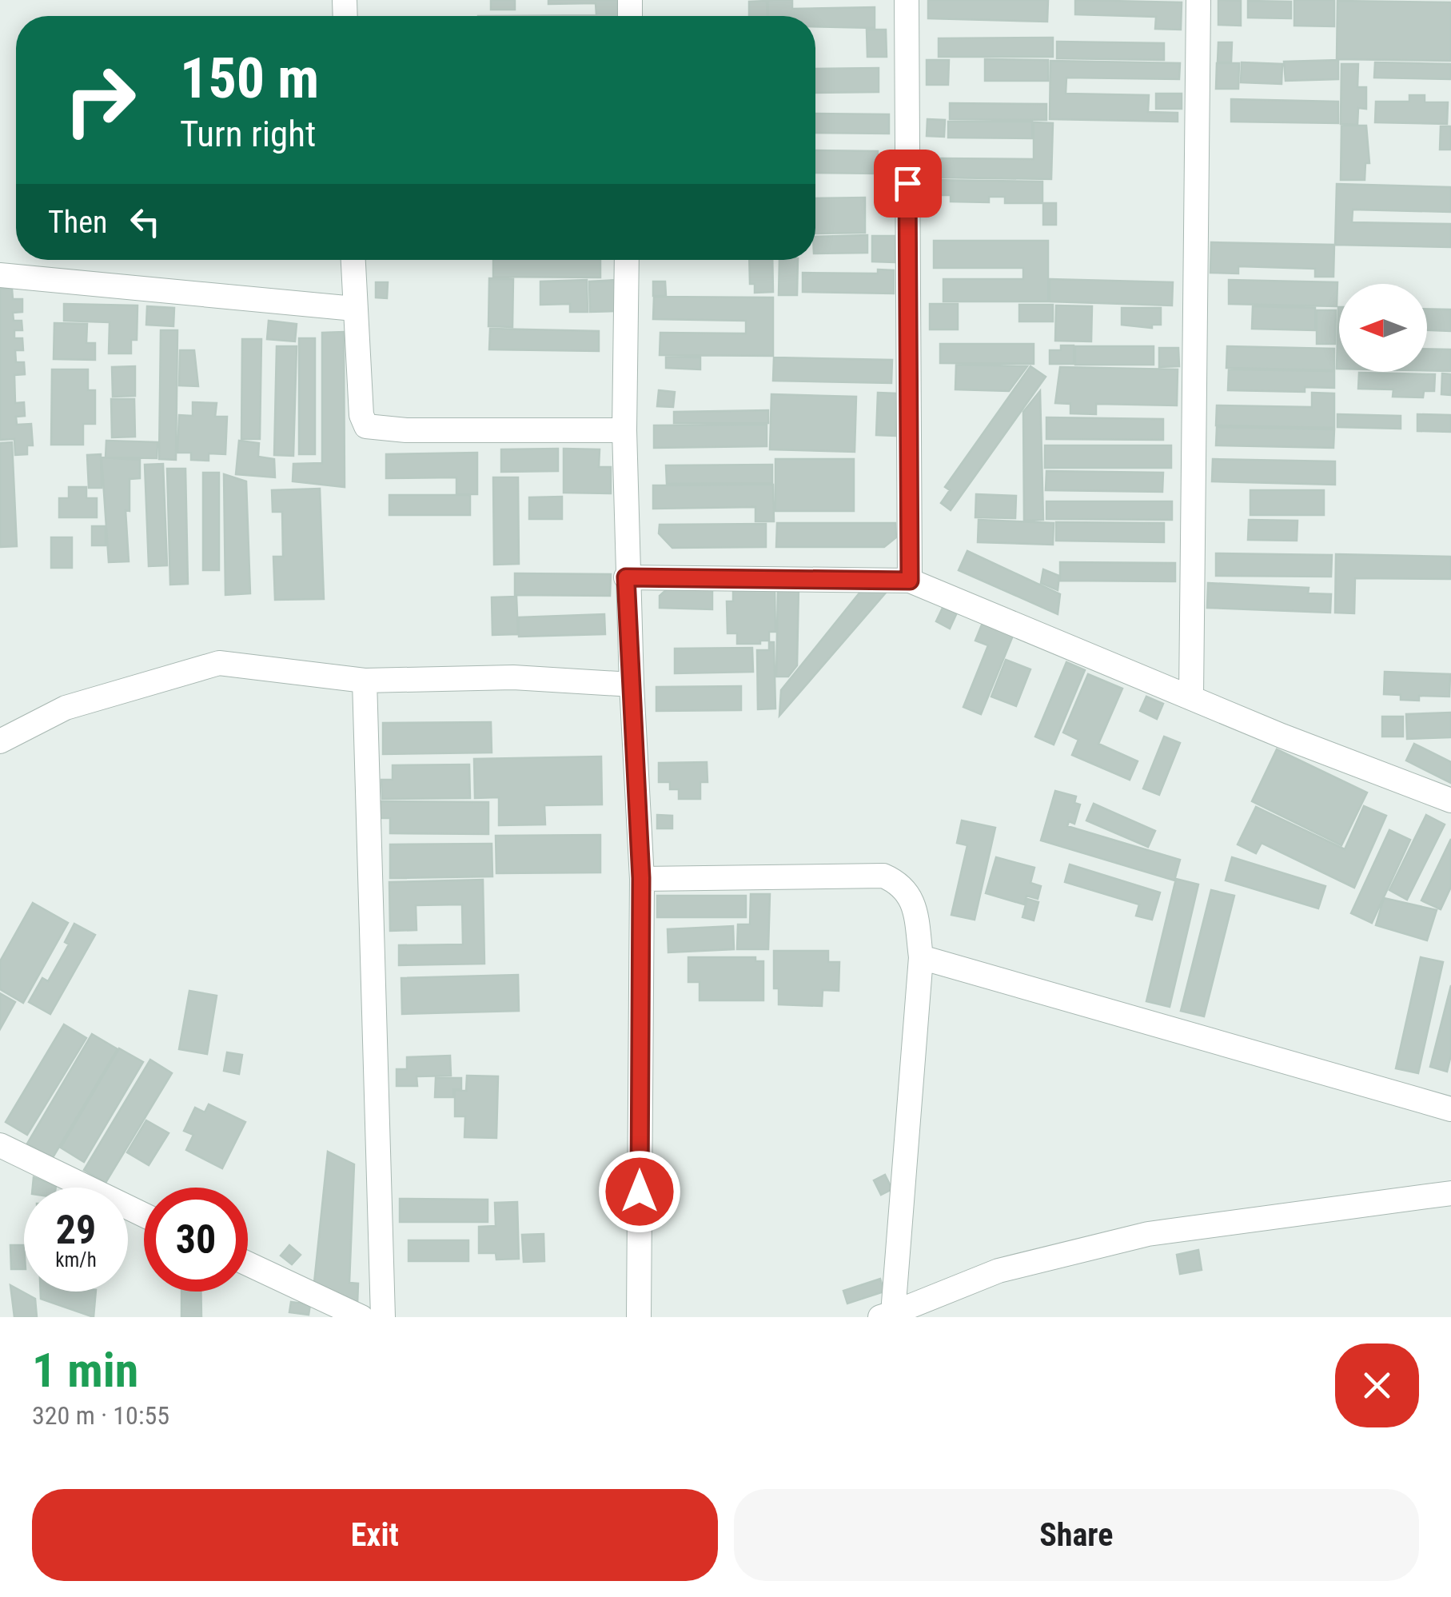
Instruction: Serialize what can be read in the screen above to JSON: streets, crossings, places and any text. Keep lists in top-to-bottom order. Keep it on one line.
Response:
{"north":"left","page":{"turn":["150 m","Turn right"],"then":"Then","speed":"29 km/h","limit":"30","heading":["1 min","320 m · 10:55"],"buttons":["Exit","Share"]}}
